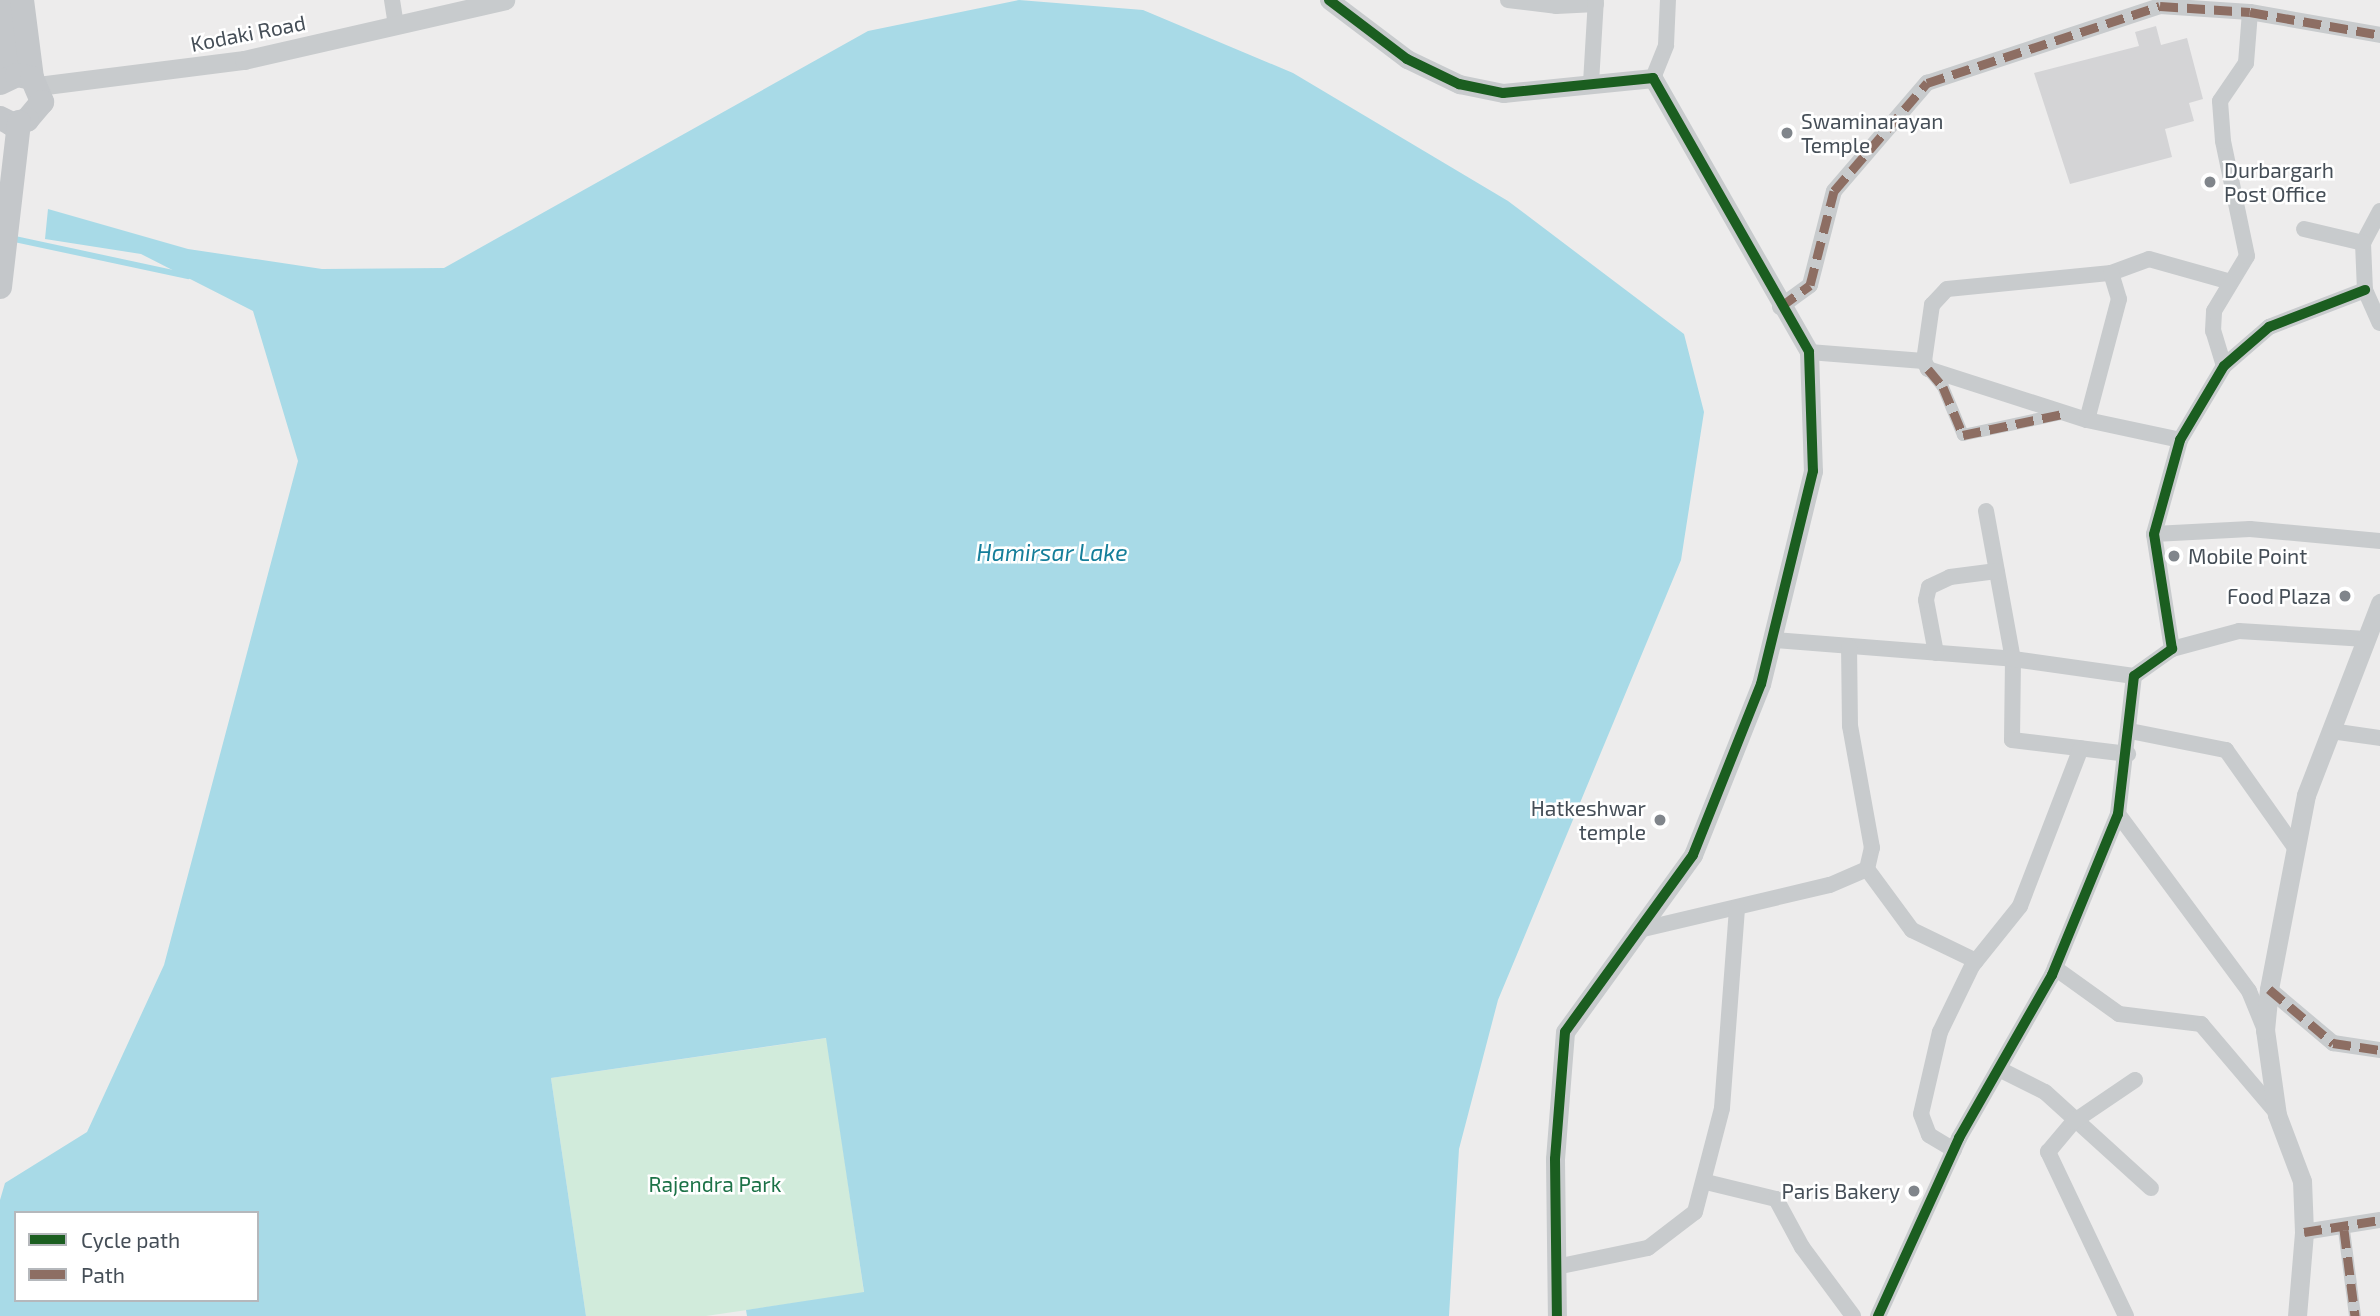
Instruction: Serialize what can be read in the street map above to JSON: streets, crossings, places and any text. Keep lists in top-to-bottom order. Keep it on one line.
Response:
{"streets":{"street":["Kodaki Road"]},"water":["Hamirsar Lake"],"parks":["Rajendra Park"],"places":["Swaminarayan Temple","Durbargarh Post Office","Mobile Point","Food Plaza","Hatkeshwar temple","Paris Bakery"],"legend":["Cycle path","Path"]}
